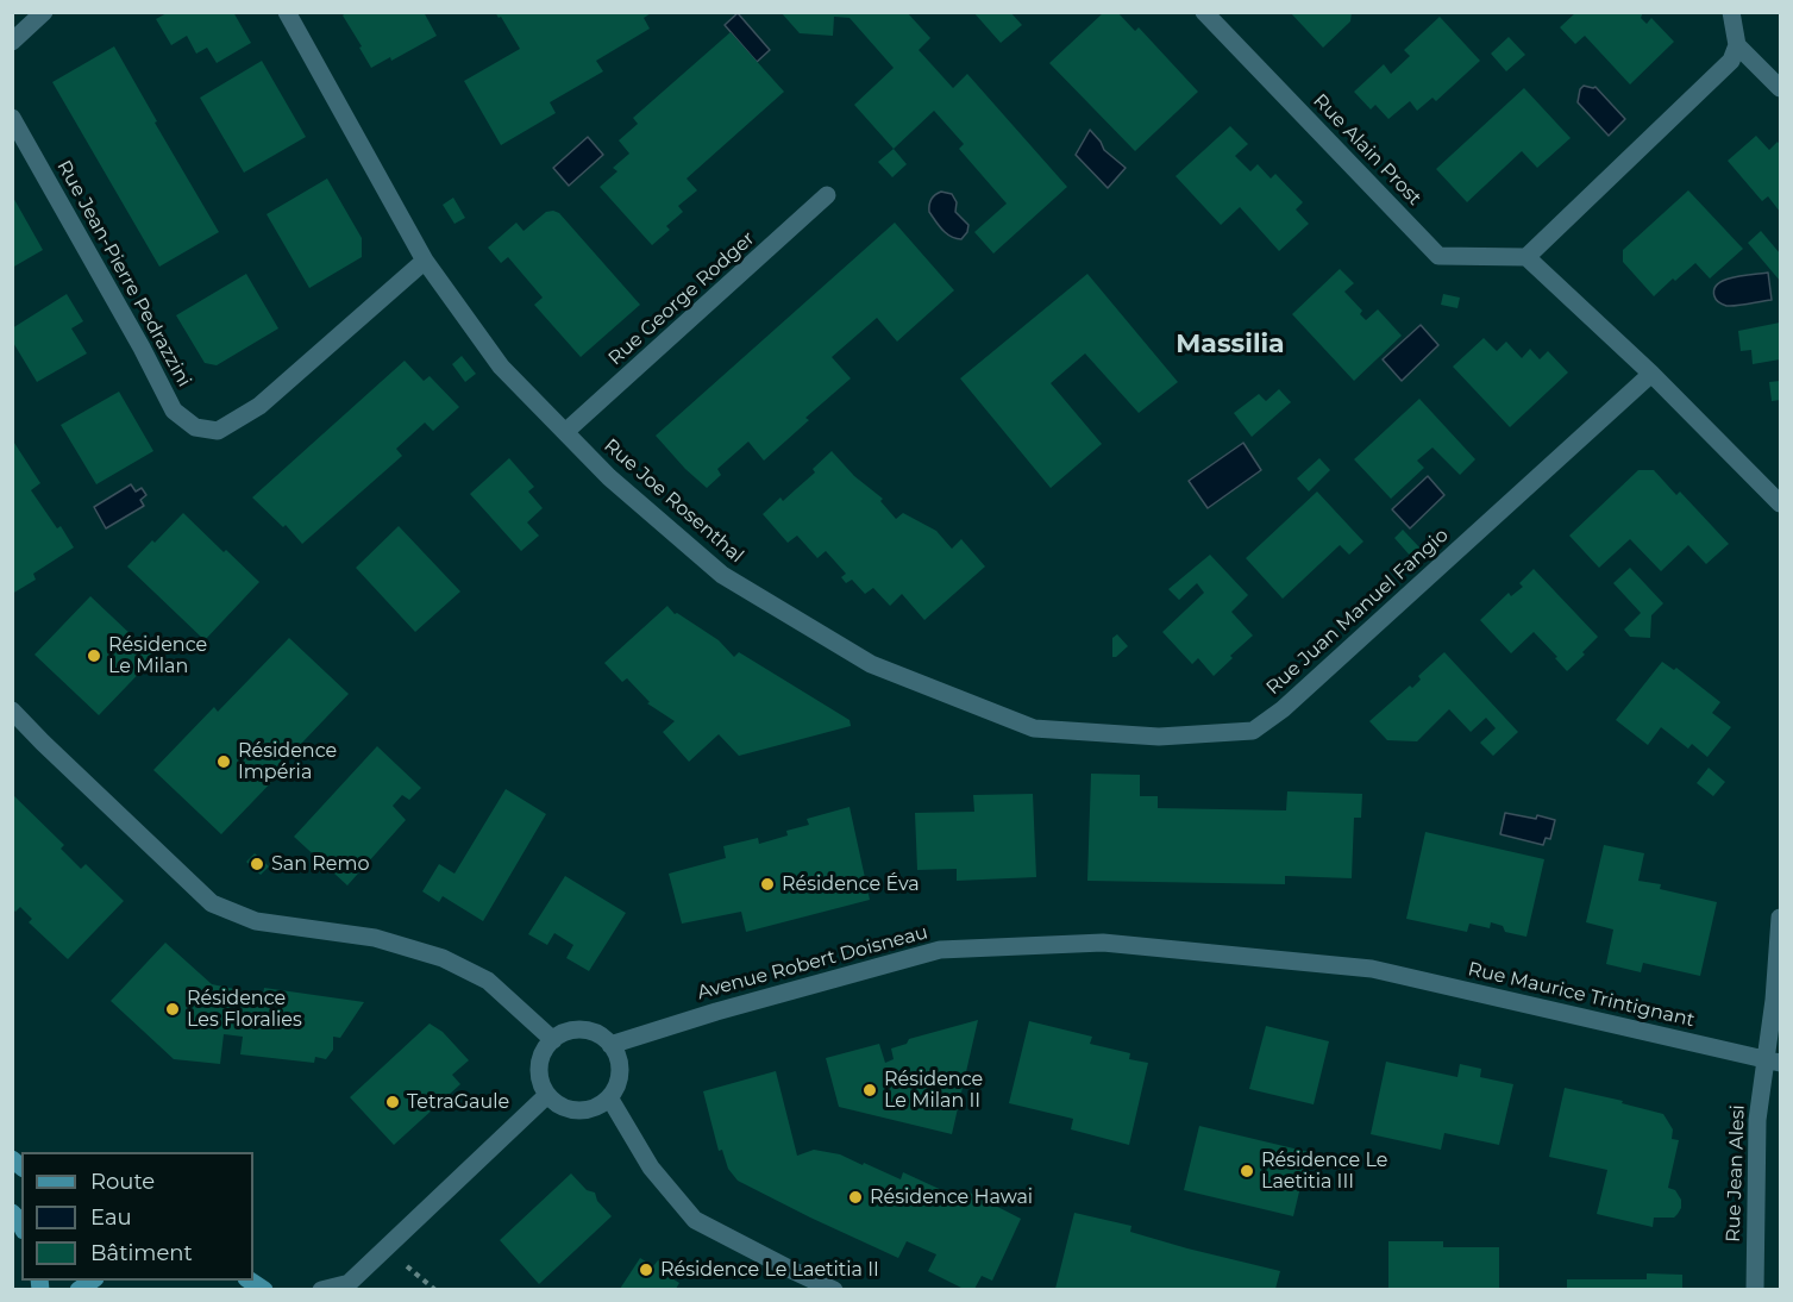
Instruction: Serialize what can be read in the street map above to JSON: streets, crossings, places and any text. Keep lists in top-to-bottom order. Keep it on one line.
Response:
{"streets":{"street":["Rue Alain Prost","Rue Jean-Pierre Pedrazzini","Rue George Rodger","Rue Joe Rosenthal","Rue Juan Manuel Fangio","Avenue Robert Doisneau","Rue Maurice Trintignant","Rue Jean Alesi"]},"crossings":[["Rue Jean-Pierre Pedrazzini","Rue Joe Rosenthal"],["Rue George Rodger","Rue Joe Rosenthal"],["Rue Joe Rosenthal","Rue Juan Manuel Fangio"],["Avenue Robert Doisneau","Rue Maurice Trintignant"],["Rue Maurice Trintignant","Rue Jean Alesi"]],"districts":["Massilia"],"places":["Résidence Le Milan","Résidence Impéria","San Remo","Résidence Éva","Résidence Les Floralies","Résidence Le Milan II","TetraGaule","Résidence Le Laetitia III","Résidence Hawai","Résidence Le Laetitia II"],"legend":["Route","Eau","Bâtiment"]}
